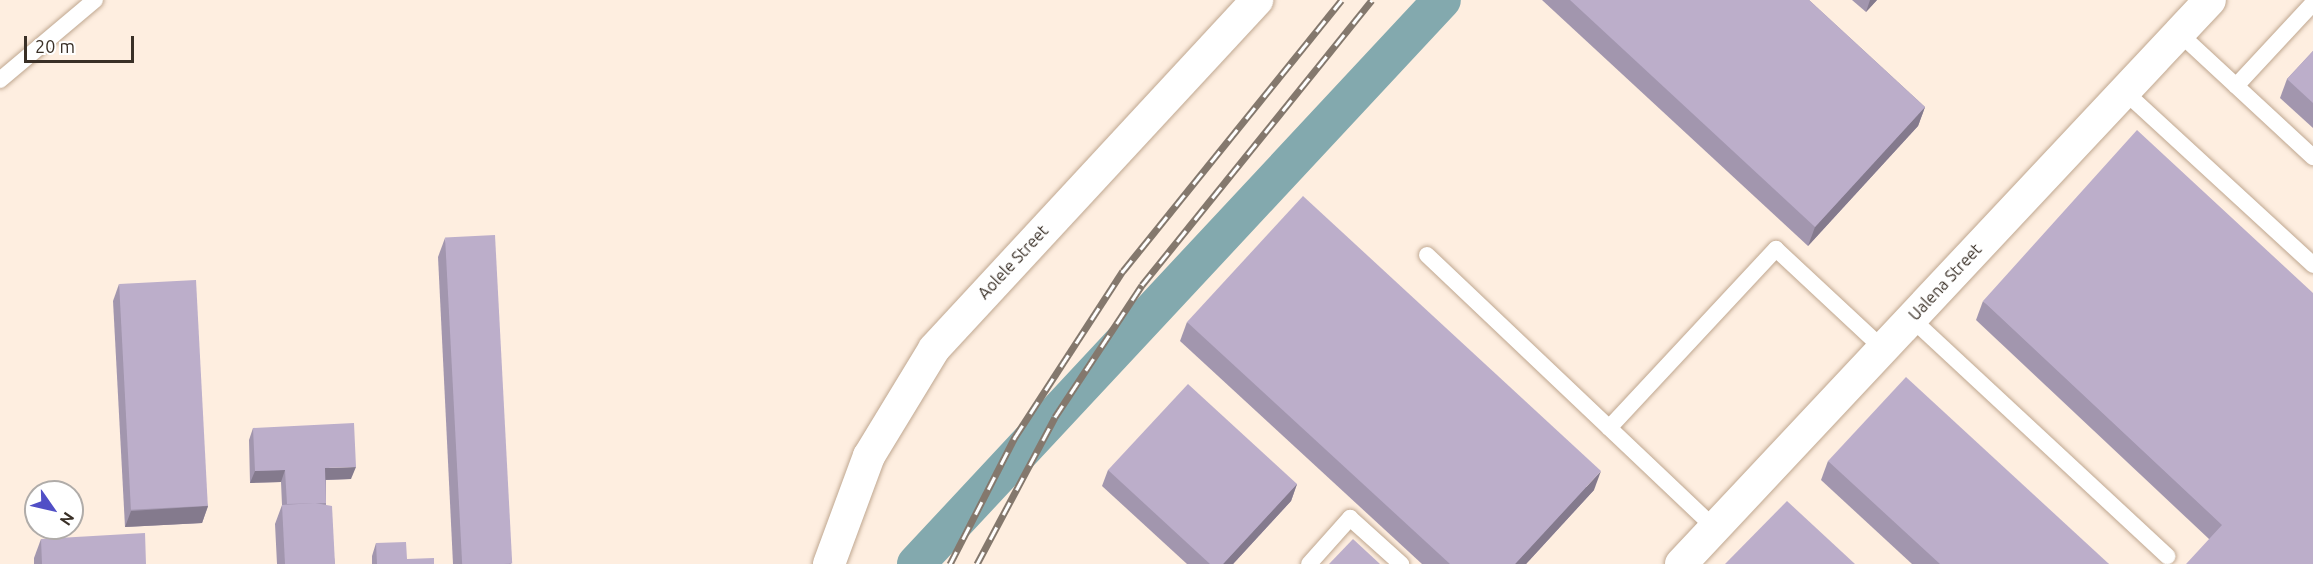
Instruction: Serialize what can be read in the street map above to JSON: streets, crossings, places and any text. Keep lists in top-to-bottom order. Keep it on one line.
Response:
{"streets":{"street":["Aolele Street","Ualena Street"]},"scale_bar":"20 m","north":"bottom right"}
